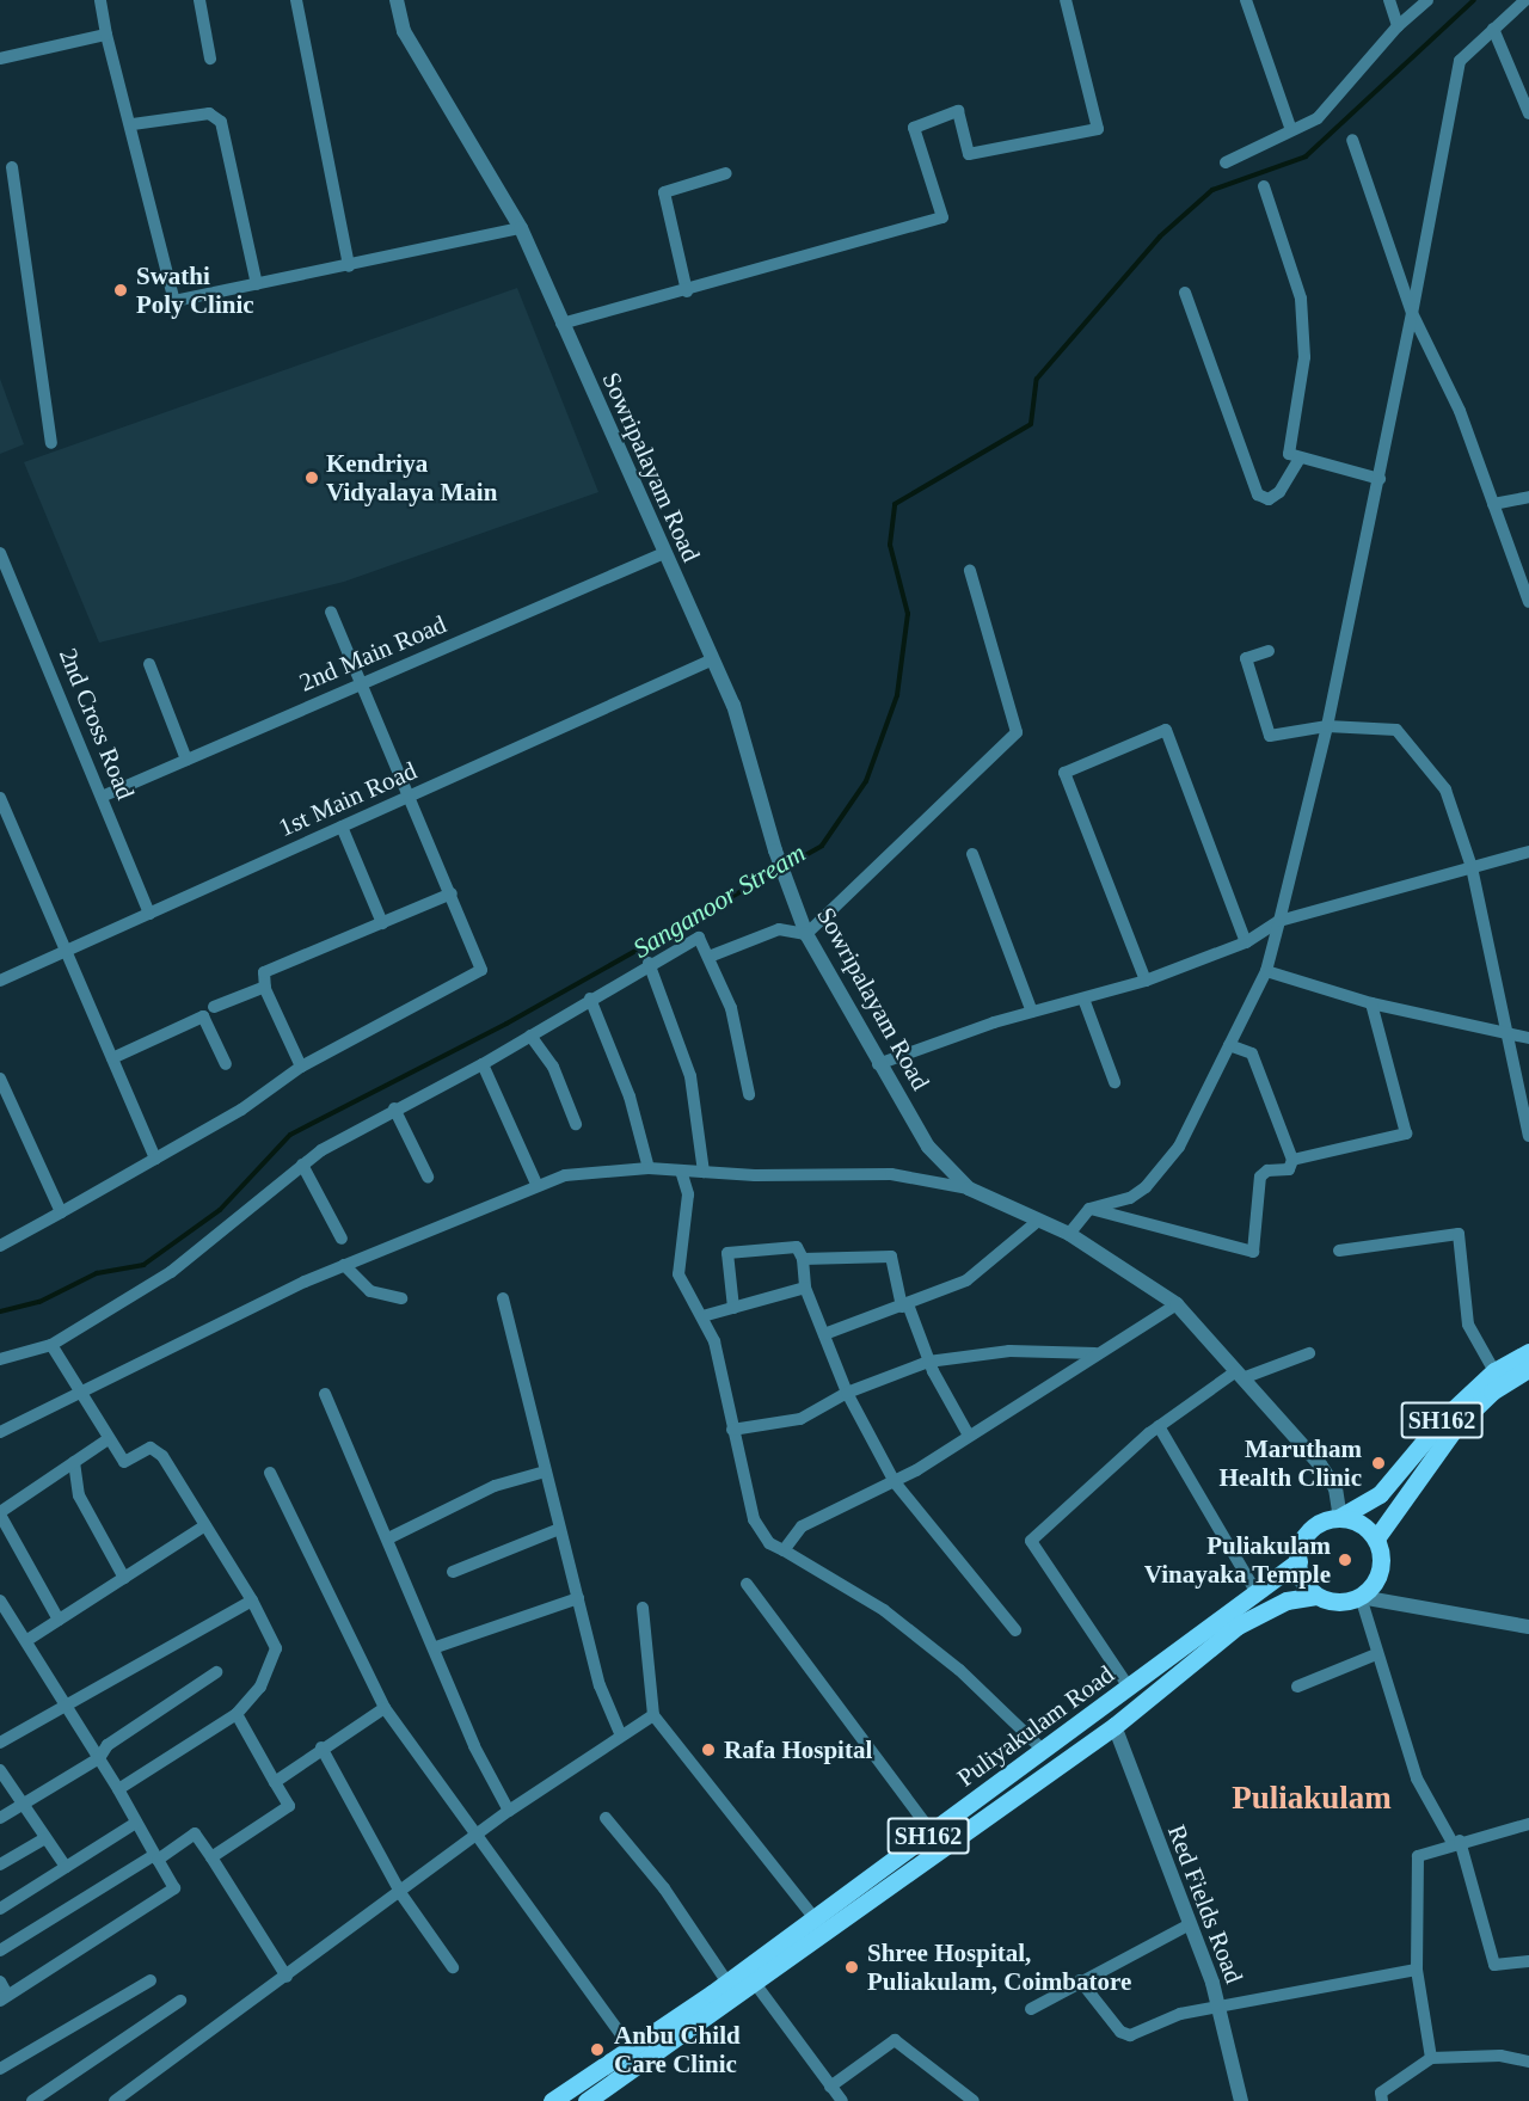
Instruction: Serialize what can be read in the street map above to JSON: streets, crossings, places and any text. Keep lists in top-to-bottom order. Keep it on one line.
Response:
{"streets":{"main road":["SH162","Puliyakulam Road"],"street":["Sowripalayam Road","2nd Main Road","2nd Cross Road","1st Main Road","Red Fields Road"]},"crossings":[["Sowripalayam Road","2nd Main Road"],["Sowripalayam Road","1st Main Road"],["Sowripalayam Road","SH162"],["Sowripalayam Road","Puliyakulam Road"],["2nd Main Road","2nd Cross Road"],["2nd Cross Road","1st Main Road"],["SH162","Puliyakulam Road"],["Puliyakulam Road","Red Fields Road"]],"districts":["Puliakulam"],"water":["Sanganoor Stream"],"places":["Swathi Poly Clinic","Kendriya Vidyalaya Main","Marutham Health Clinic","Puliakulam Vinayaka Temple","Rafa Hospital","Shree Hospital, Puliakulam, Coimbatore","Anbu Child Care Clinic"]}
